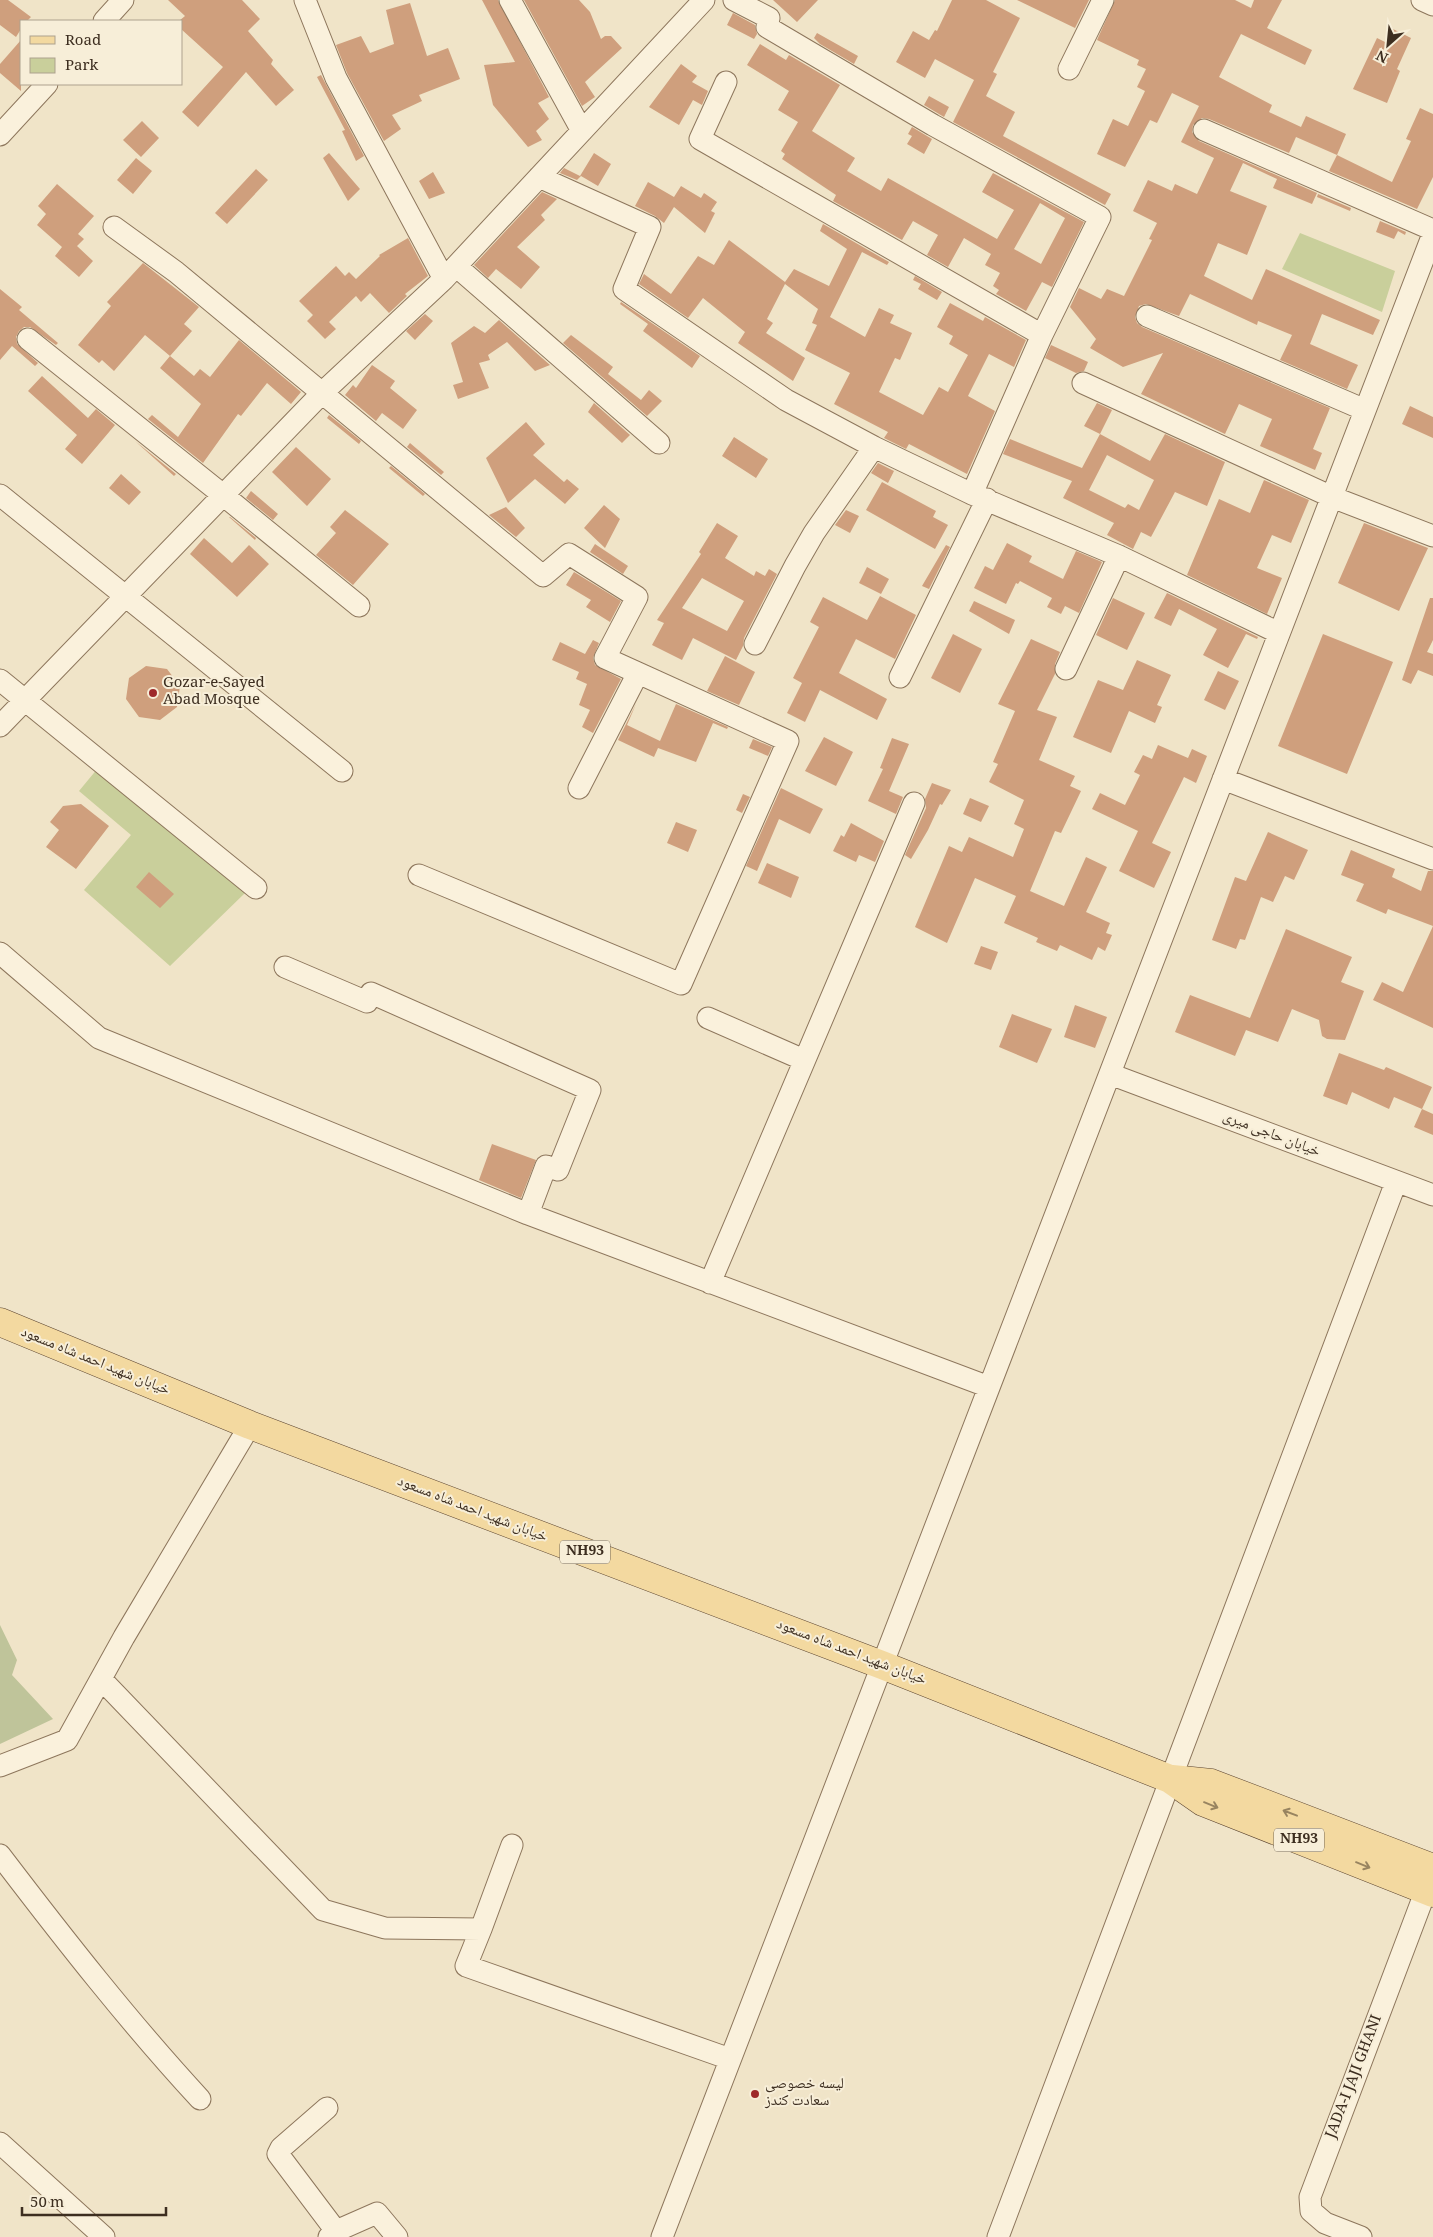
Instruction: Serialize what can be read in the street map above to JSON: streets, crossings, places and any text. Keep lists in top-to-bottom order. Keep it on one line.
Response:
{"streets":{"main road":["خیابان شهید احمد شاه مسعود","NH93"],"street":["خیابان حاجی میری","JADA-I JAJI GHANI"]},"crossings":[["خیابان شهید احمد شاه مسعود","JADA-I JAJI GHANI"]],"places":["Gozar-e-Sayed Abad Mosque","لیسه خصوصی سعادت کندز"],"legend":["Road","Park"],"scale_bar":"50 m","north":"bottom left"}
